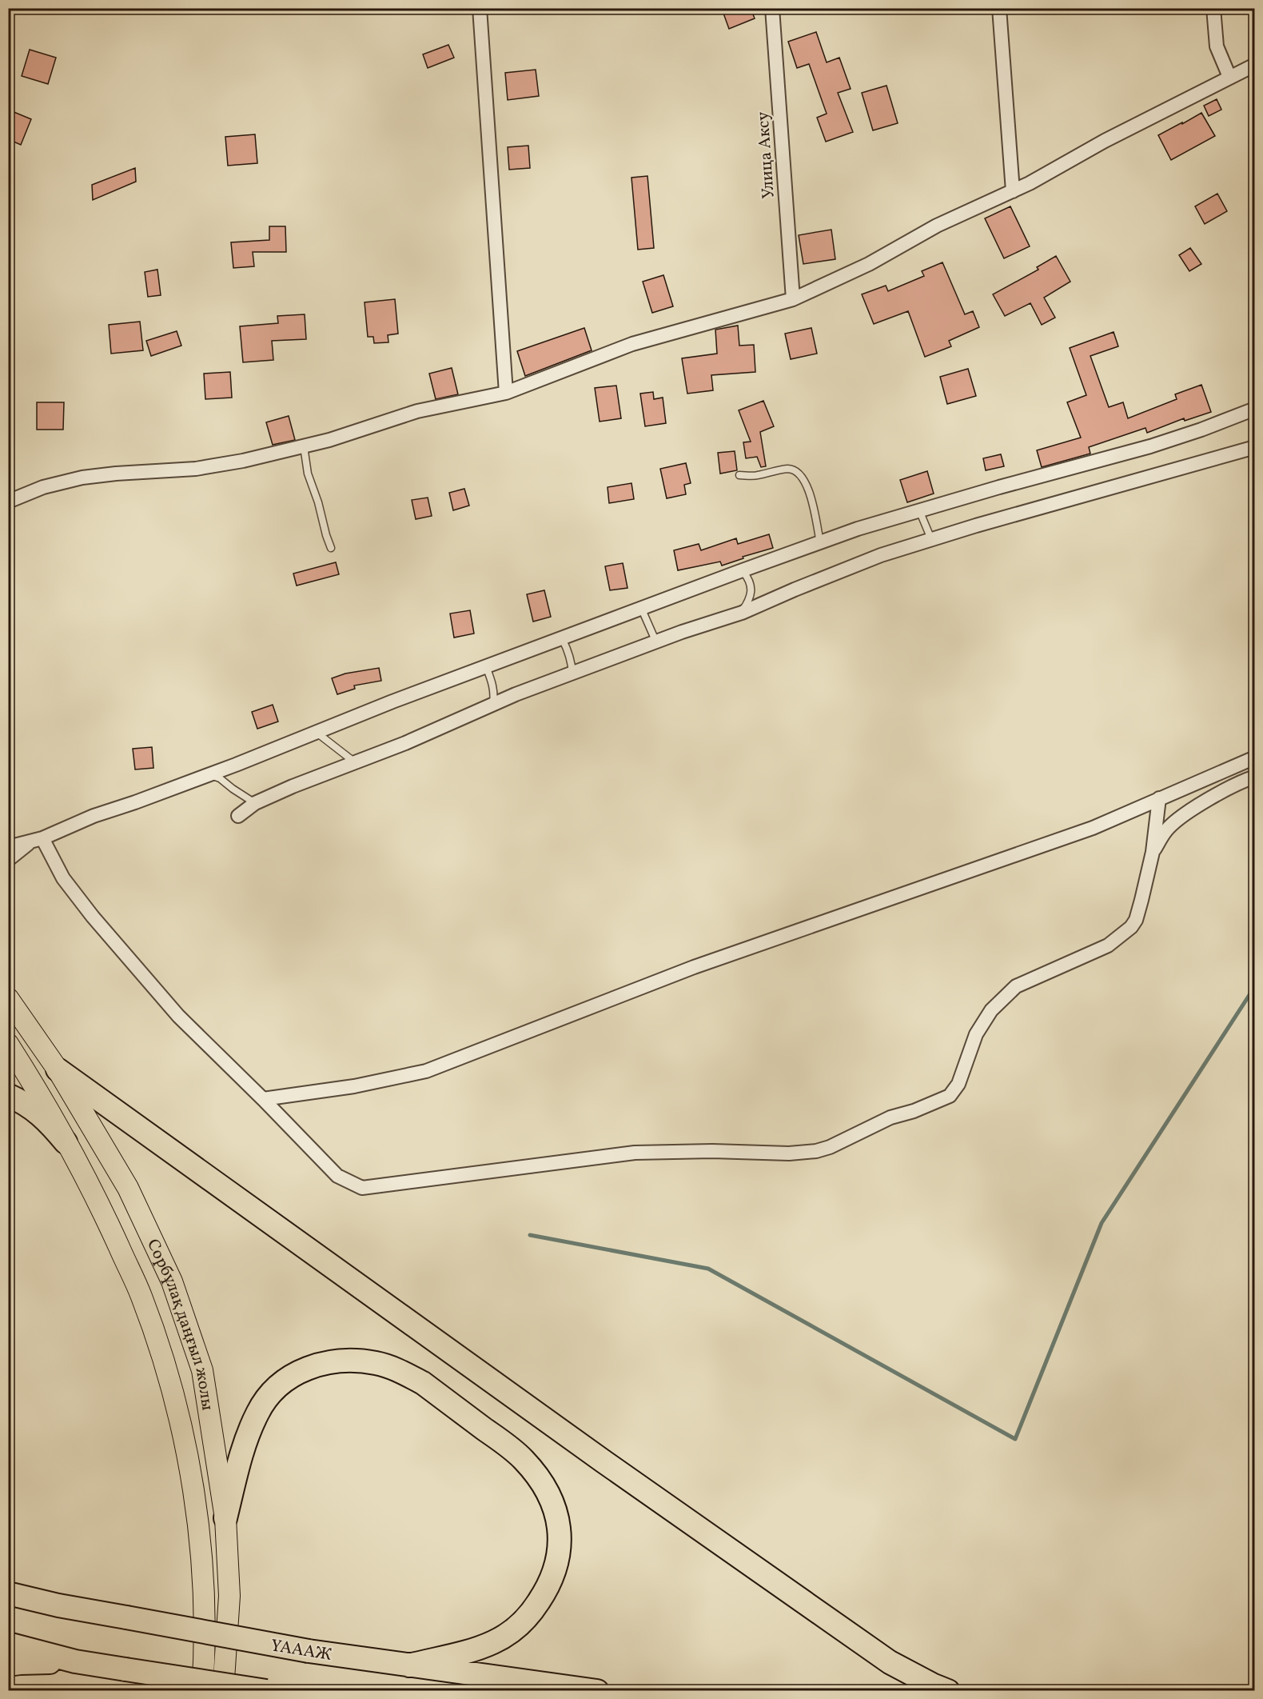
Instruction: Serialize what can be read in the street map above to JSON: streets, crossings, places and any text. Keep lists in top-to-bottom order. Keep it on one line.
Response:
{"streets":{"highway":["ҮАААЖ"],"main road":["Сорбұлақ даңғыл жолы"],"street":["Улица Аксу"]}}
